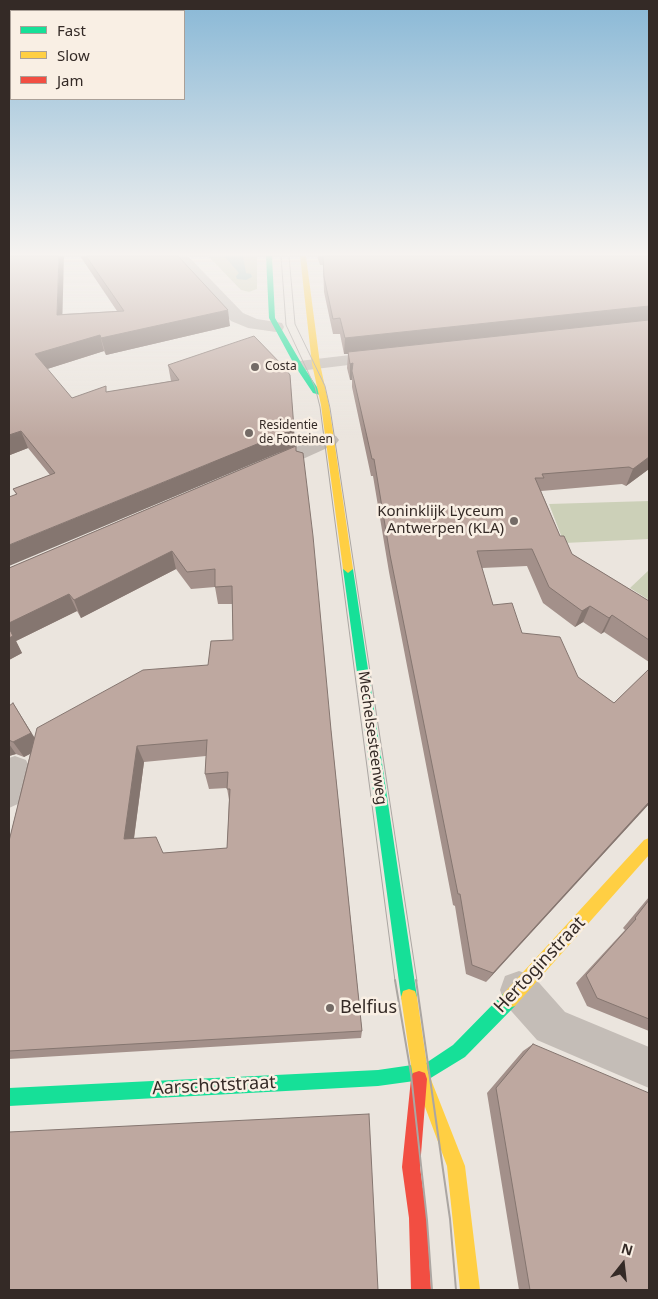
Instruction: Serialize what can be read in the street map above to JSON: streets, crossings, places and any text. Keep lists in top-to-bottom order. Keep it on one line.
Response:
{"streets":{"main road":["Mechelsesteenweg","Hertoginstraat","Aarschotstraat"]},"crossings":[["Mechelsesteenweg","Hertoginstraat"],["Mechelsesteenweg","Aarschotstraat"],["Hertoginstraat","Aarschotstraat"]],"places":["Costa","Residentie de Fonteinen","Koninklijk Lyceum Antwerpen (KLA)","Belfius"],"legend":["Fast","Slow","Jam"],"north":"top"}
